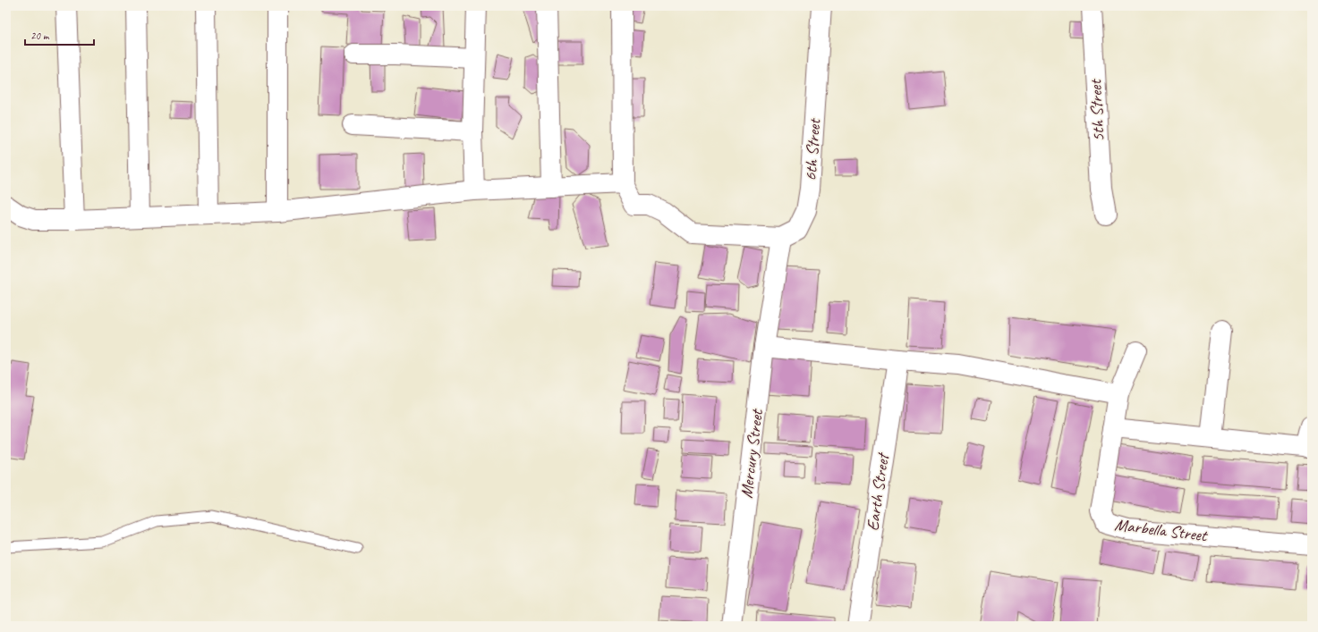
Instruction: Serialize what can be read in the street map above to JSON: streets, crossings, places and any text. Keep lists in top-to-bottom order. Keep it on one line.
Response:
{"streets":{"street":["5th Street","6th Street","Mercury Street","Earth Street","Marbella Street"]},"crossings":[["6th Street","Mercury Street"]],"scale_bar":"20 m"}
